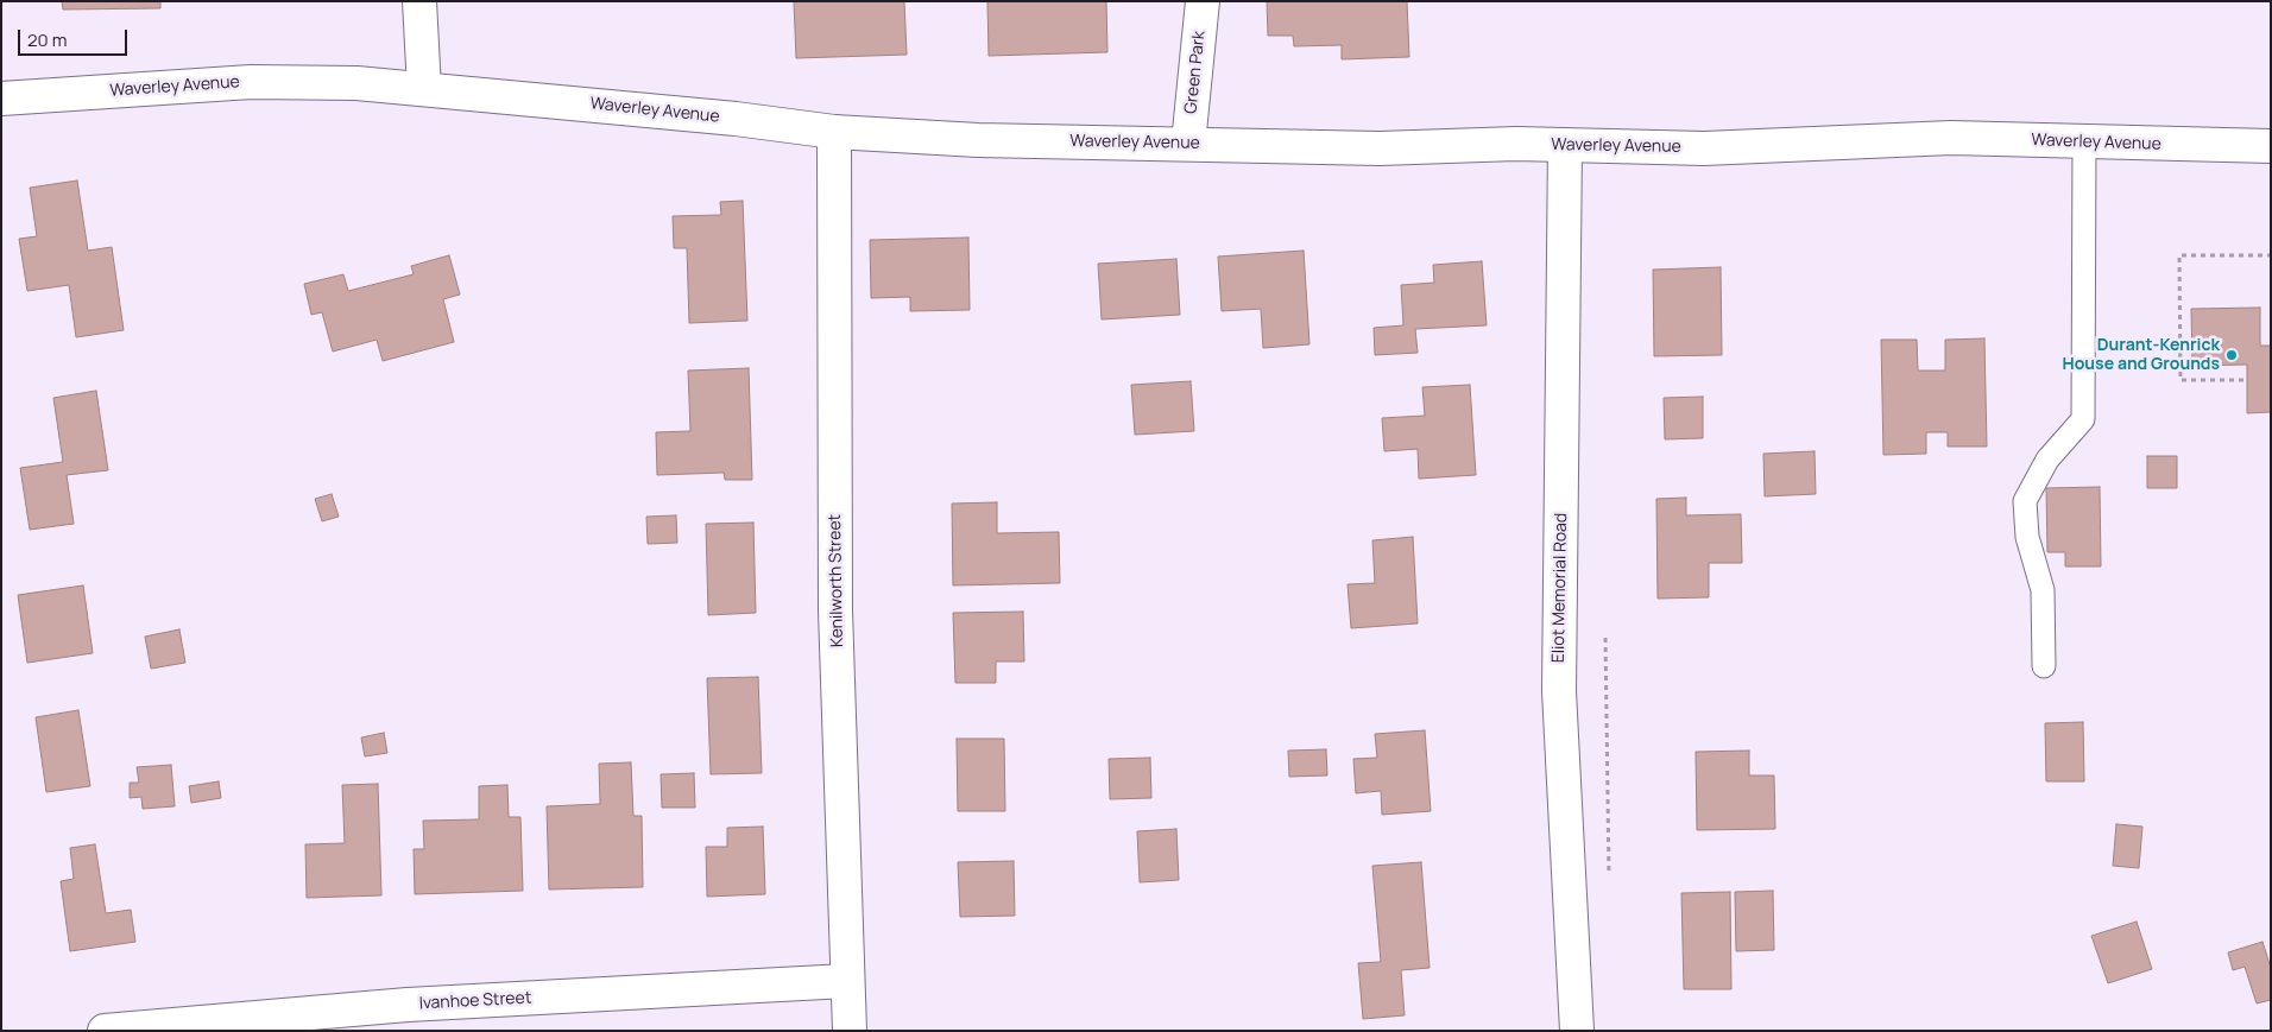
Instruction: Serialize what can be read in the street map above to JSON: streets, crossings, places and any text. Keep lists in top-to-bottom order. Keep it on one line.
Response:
{"streets":{"street":["Green Park","Waverley Avenue","Kenilworth Street","Eliot Memorial Road","Ivanhoe Street"]},"crossings":[["Green Park","Waverley Avenue"],["Waverley Avenue","Kenilworth Street"],["Waverley Avenue","Eliot Memorial Road"],["Kenilworth Street","Ivanhoe Street"]],"places":["Durant-Kenrick House and Grounds"],"scale_bar":"20 m"}
